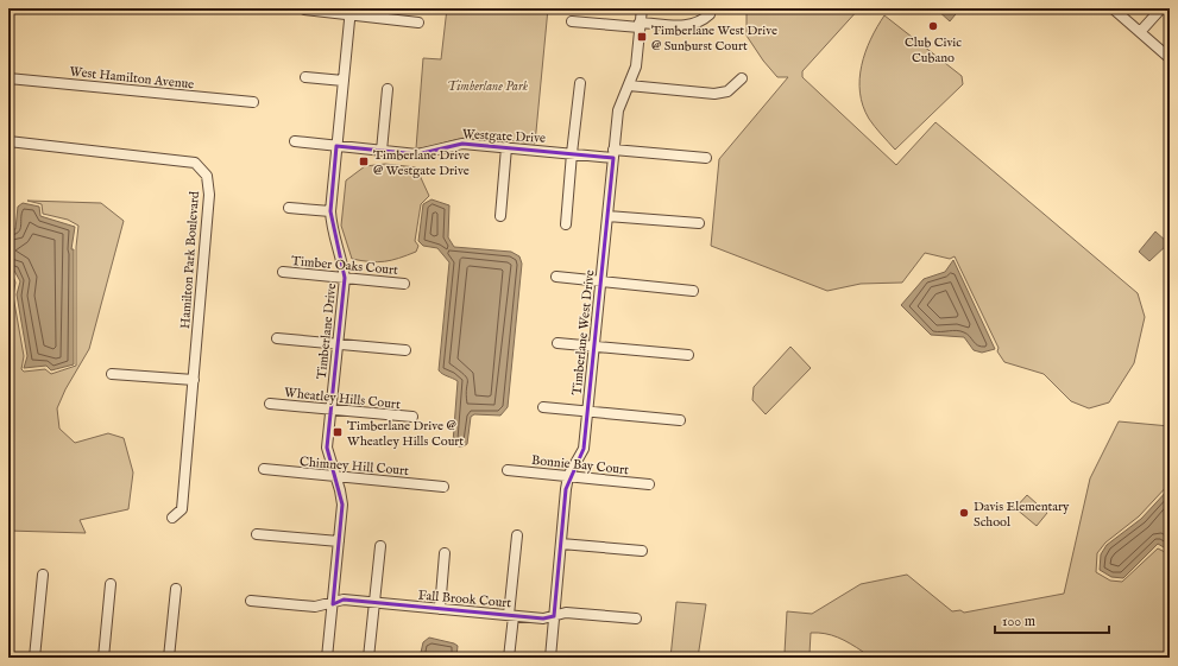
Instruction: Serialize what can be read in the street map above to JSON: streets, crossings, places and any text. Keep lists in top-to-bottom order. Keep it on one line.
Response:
{"streets":{"street":["West Hamilton Avenue","Westgate Drive","Hamilton Park Boulevard","Timber Oaks Court","Timberlane Drive","Timberlane West Drive","Wheatley Hills Court","Bonnie Bay Court","Chimney Hill Court","Fall Brook Court"]},"crossings":[["Westgate Drive","Timberlane Drive"],["Westgate Drive","Timberlane West Drive"],["Timber Oaks Court","Timberlane Drive"],["Timberlane Drive","Wheatley Hills Court"],["Timberlane Drive","Chimney Hill Court"],["Timberlane Drive","Fall Brook Court"],["Timberlane West Drive","Bonnie Bay Court"],["Timberlane West Drive","Fall Brook Court"]],"parks":["Timberlane Park"],"places":{"other":["Club Civic Cubano","Davis Elementary School"],"transit":["Timberlane West Drive @ Sunburst Court","Timberlane Drive @ Westgate Drive","Timberlane Drive @ Wheatley Hills Court"]},"scale_bar":"100 m"}
